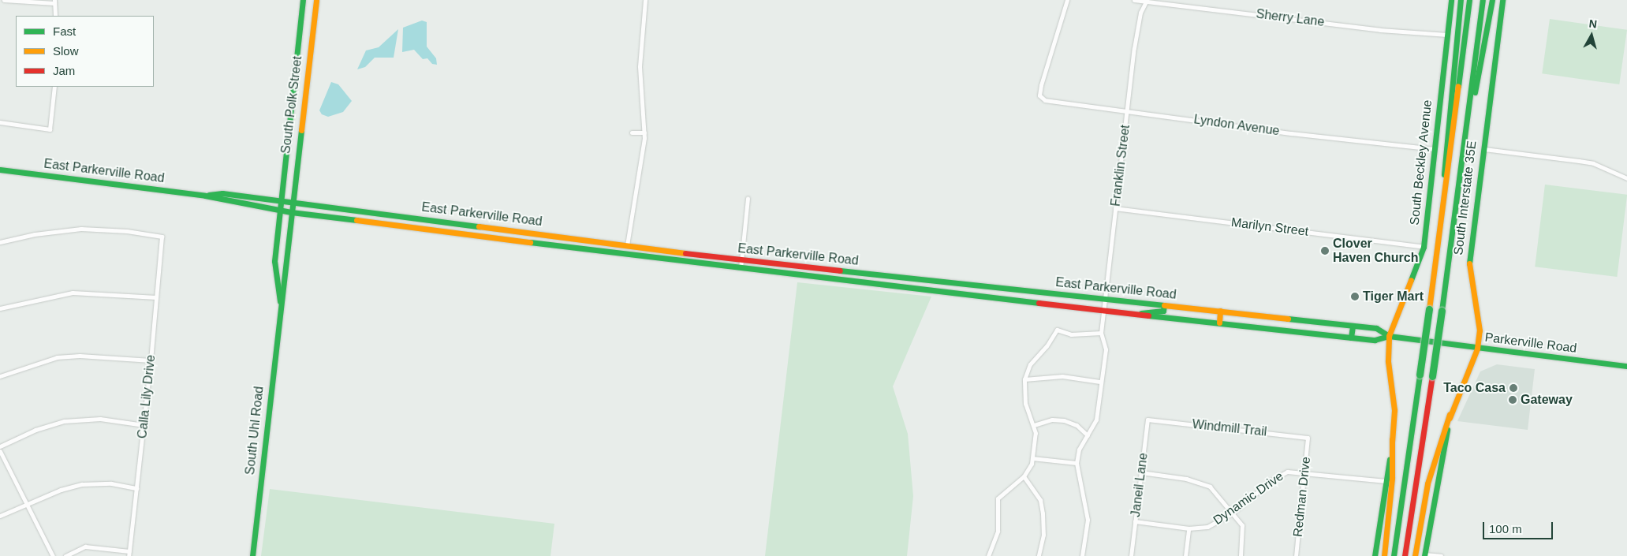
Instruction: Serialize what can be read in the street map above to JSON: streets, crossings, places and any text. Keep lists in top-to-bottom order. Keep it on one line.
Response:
{"streets":{"main road":["South Polk Street","South Beckley Avenue","East Parkerville Road","South Interstate 35E","Parkerville Road","South Uhl Road"],"street":["Sherry Lane","Lyndon Avenue","Franklin Street","Marilyn Street","Calla Lily Drive","Windmill Trail","Janeil Lane","Redman Drive","Dynamic Drive"]},"crossings":[["Sherry Lane","South Beckley Avenue"],["Sherry Lane","Franklin Street"],["South Polk Street","East Parkerville Road"],["South Polk Street","South Uhl Road"],["Lyndon Avenue","South Beckley Avenue"],["Lyndon Avenue","Franklin Street"],["South Beckley Avenue","East Parkerville Road"],["South Beckley Avenue","Marilyn Street"],["South Beckley Avenue","Dynamic Drive"],["Franklin Street","East Parkerville Road"],["Franklin Street","Marilyn Street"],["East Parkerville Road","Parkerville Road"],["East Parkerville Road","South Uhl Road"],["South Interstate 35E","Parkerville Road"],["Windmill Trail","Janeil Lane"],["Windmill Trail","Redman Drive"],["Janeil Lane","Dynamic Drive"],["Redman Drive","Dynamic Drive"]],"places":["Clover Haven Church","Tiger Mart","Taco Casa","Gateway"],"legend":["Fast","Slow","Jam"],"scale_bar":"100 m","north":"top"}
